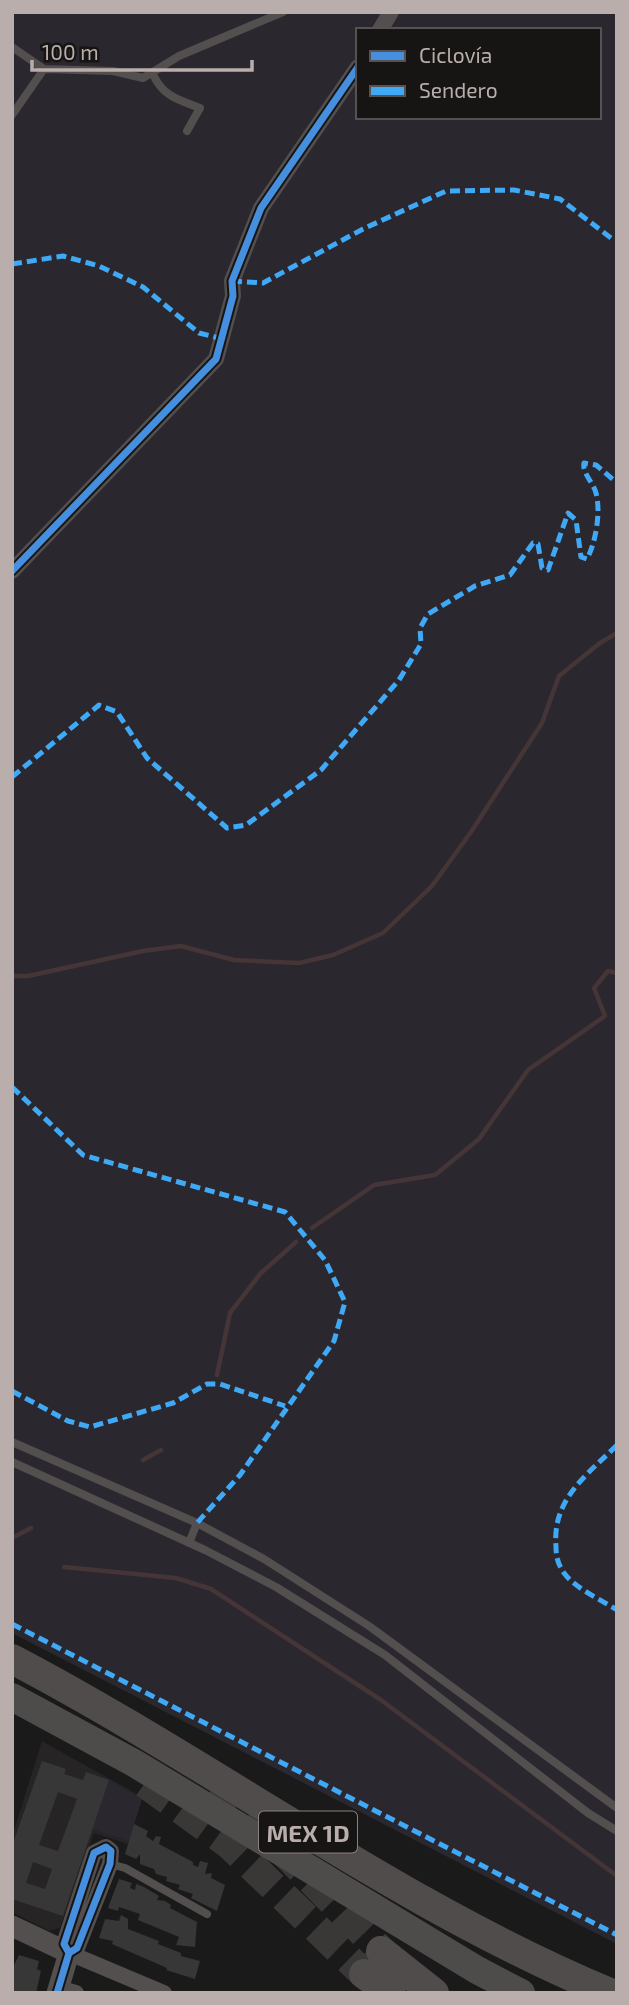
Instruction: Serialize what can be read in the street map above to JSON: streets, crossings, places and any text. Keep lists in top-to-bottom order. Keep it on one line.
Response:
{"streets":{"highway":["MEX 1D"]},"legend":["Ciclovía","Sendero"],"scale_bar":"100 m"}
